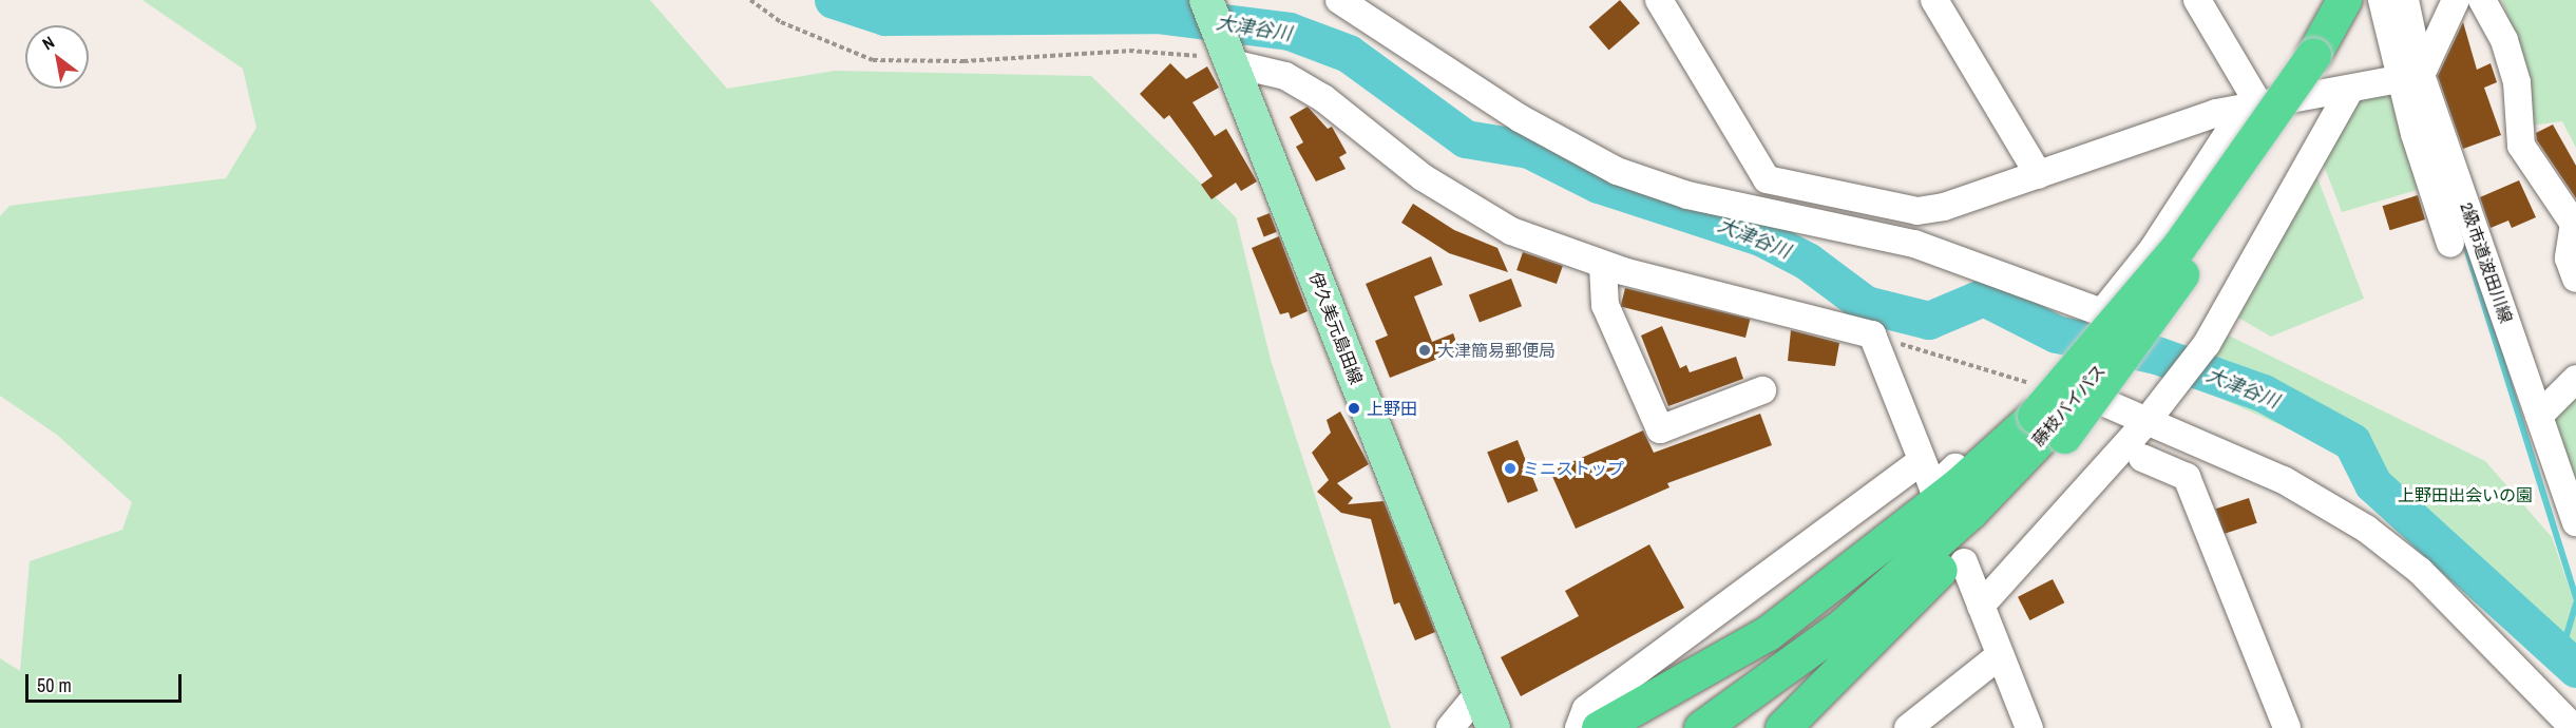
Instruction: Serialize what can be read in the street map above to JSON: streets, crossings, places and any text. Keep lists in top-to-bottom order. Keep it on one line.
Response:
{"streets":{"highway":["藤枝バイパス"],"main road":["伊久美元島田線"],"street":["2級市道波田川線"]},"water":["大津谷川"],"parks":["上野田出会いの園"],"places":["大津簡易郵便局","上野田","ミニストップ"],"scale_bar":"50 m","north":"top left"}
